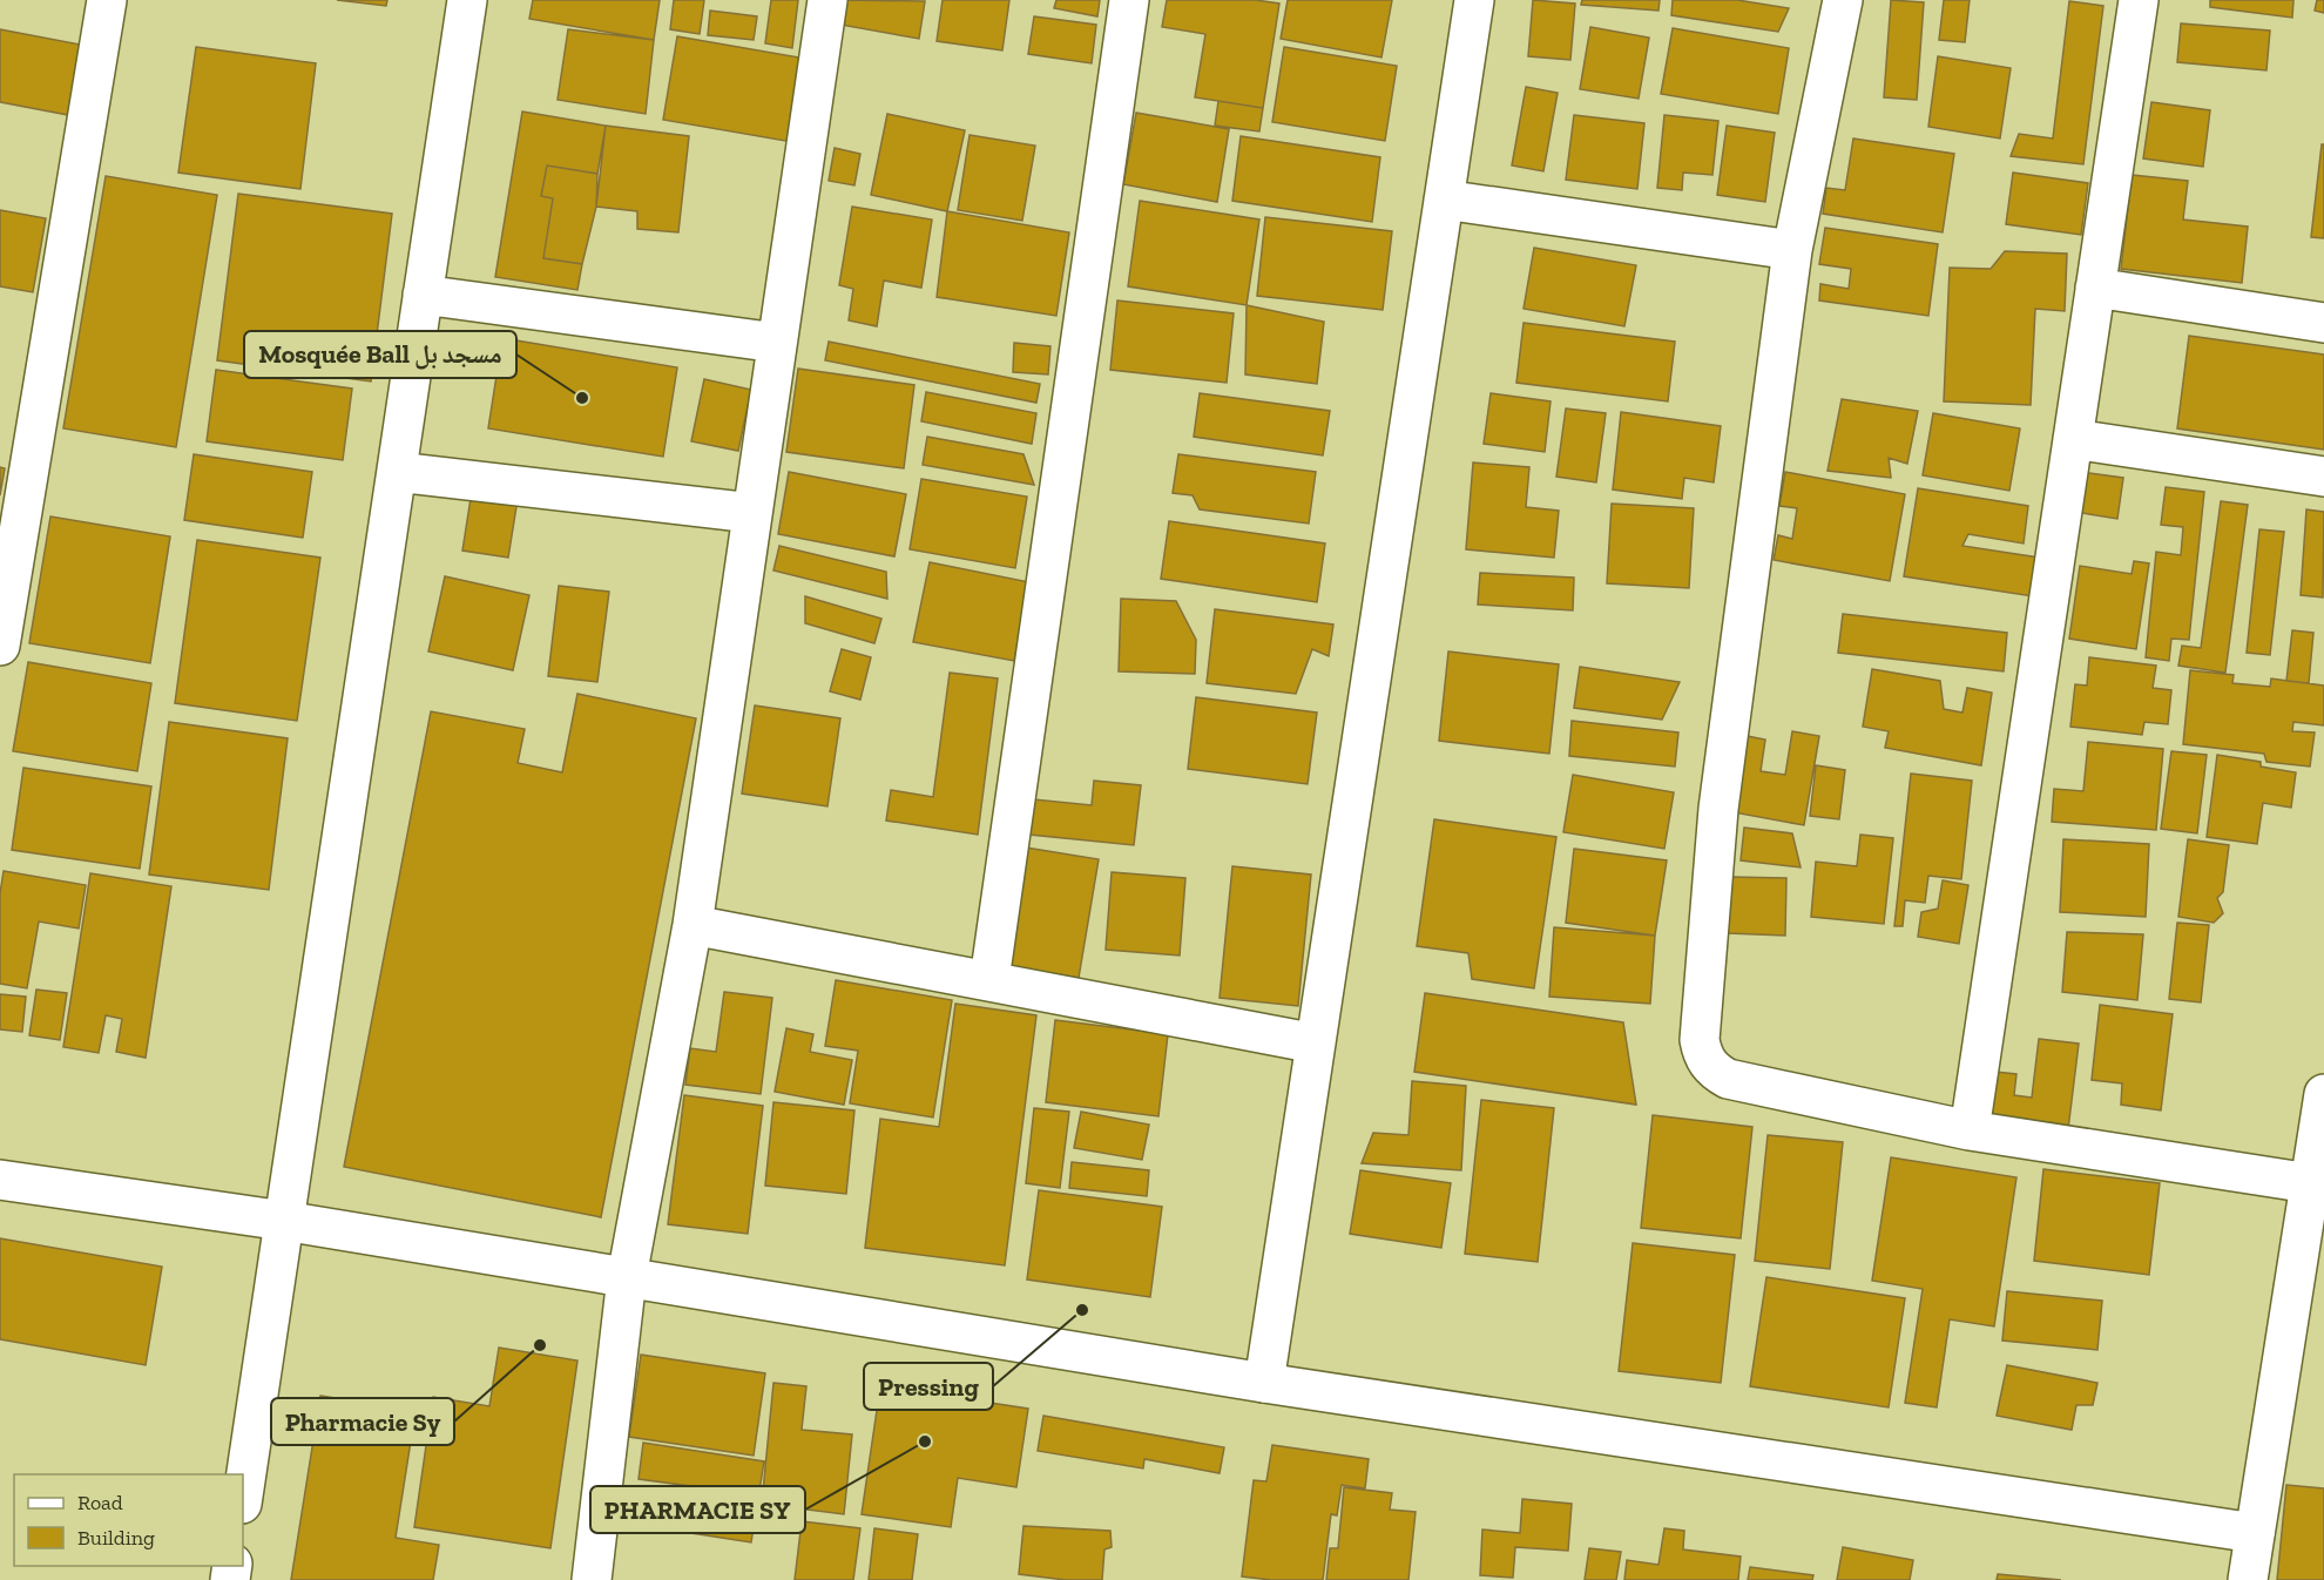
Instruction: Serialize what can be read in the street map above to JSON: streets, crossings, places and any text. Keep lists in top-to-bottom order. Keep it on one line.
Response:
{"places":["Mosquée Ball مسجد بل","Pressing","Pharmacie Sy","PHARMACIE SY"],"legend":["Road","Building"]}
